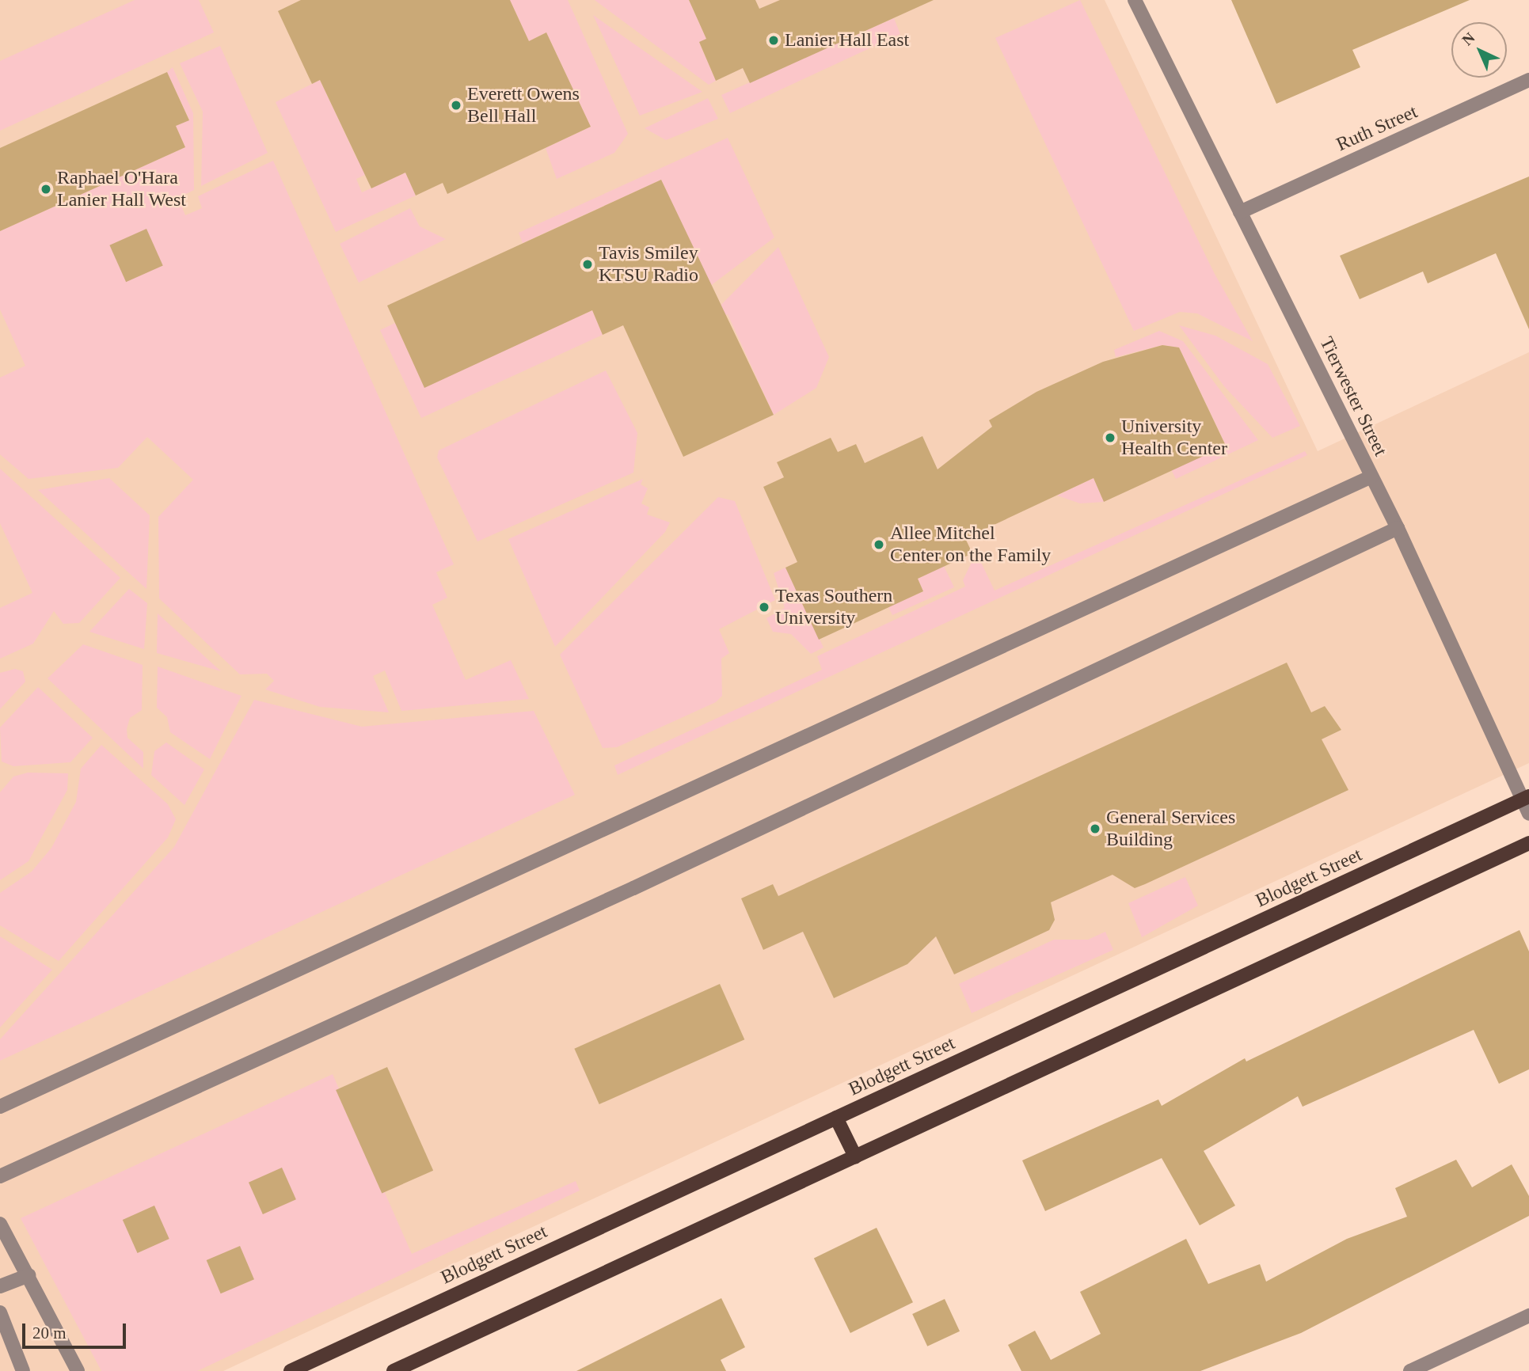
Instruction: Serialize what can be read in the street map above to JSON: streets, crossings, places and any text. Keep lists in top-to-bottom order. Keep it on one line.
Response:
{"streets":{"main road":["Blodgett Street"],"street":["Ruth Street","Tierwester Street"]},"crossings":[["Ruth Street","Tierwester Street"],["Tierwester Street","Blodgett Street"]],"places":["Lanier Hall East","Everett Owens Bell Hall","Raphael O'Hara Lanier Hall West","Tavis Smiley KTSU Radio","University Health Center","Allee Mitchel Center on the Family","Texas Southern University","General Services Building"],"scale_bar":"20 m","north":"top left"}
